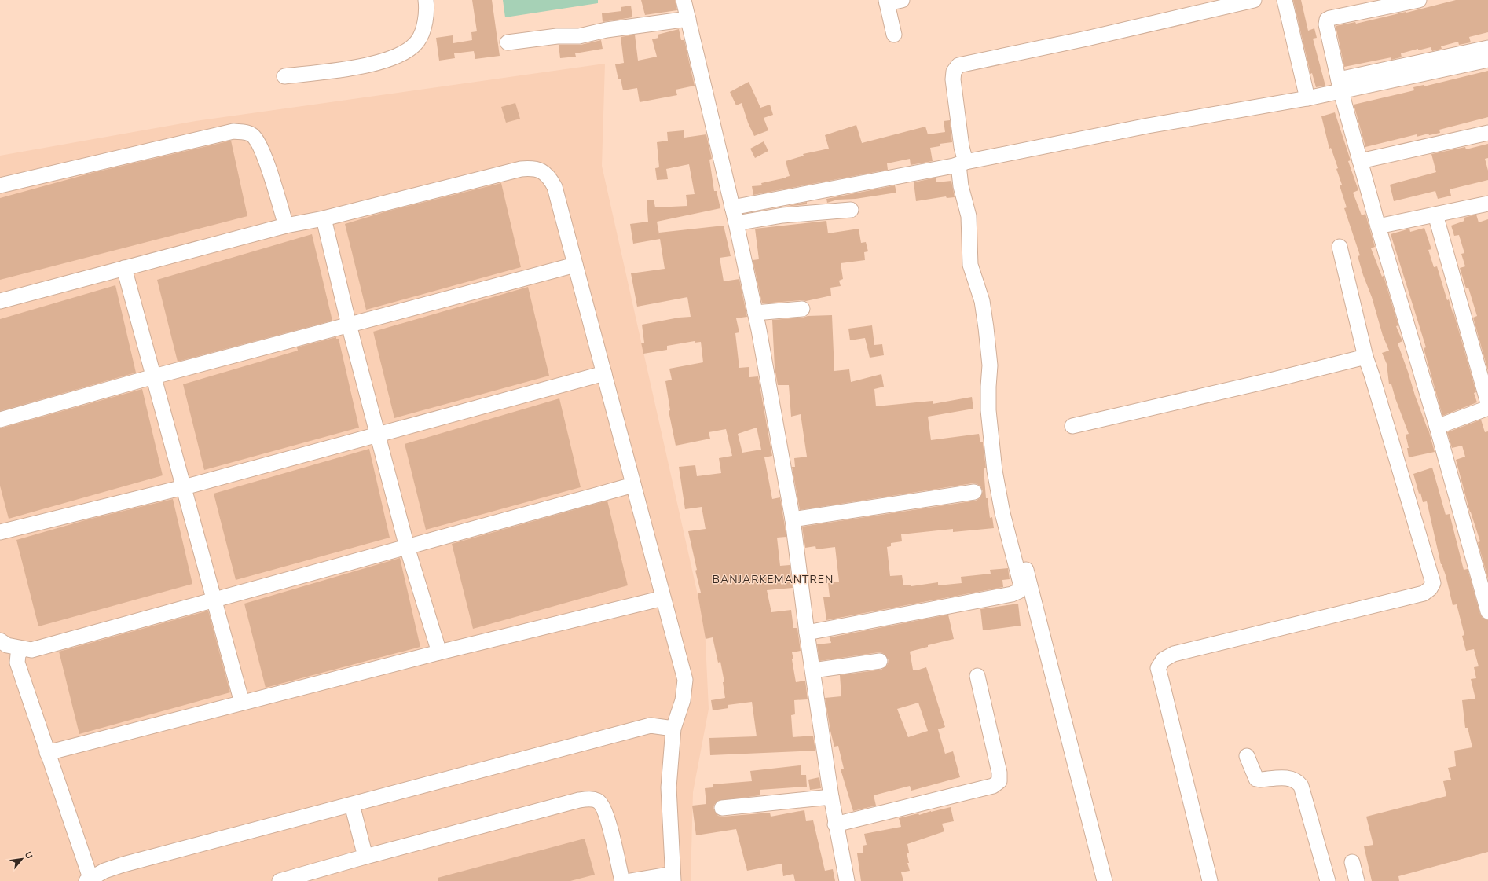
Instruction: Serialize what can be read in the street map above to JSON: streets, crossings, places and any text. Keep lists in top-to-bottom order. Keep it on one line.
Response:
{"districts":["BANJARKEMANTREN"],"north":"top right"}
